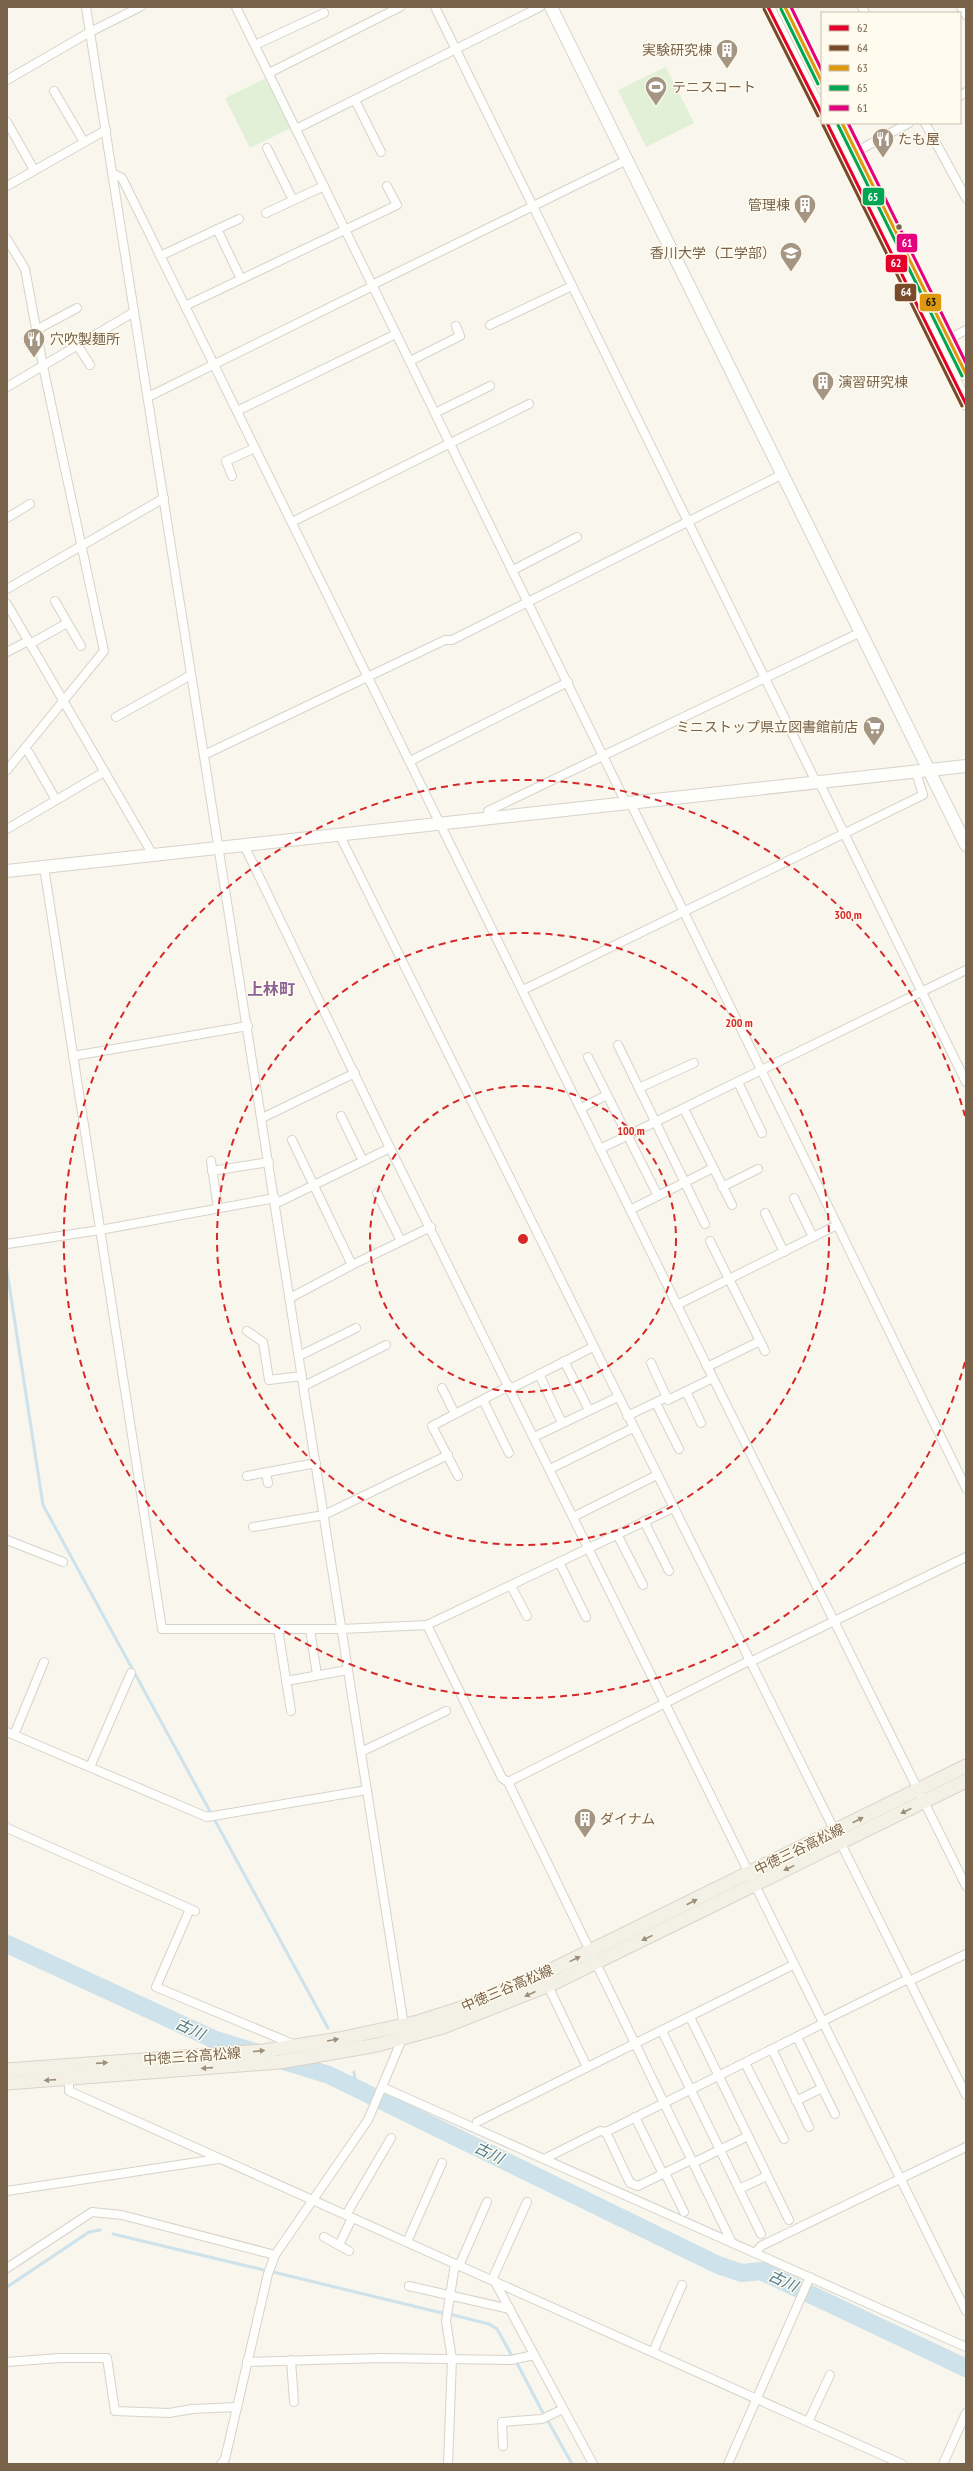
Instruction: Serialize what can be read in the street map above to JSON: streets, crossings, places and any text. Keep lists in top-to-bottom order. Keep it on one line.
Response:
{"streets":{"main road":["中徳三谷高松線"]},"districts":["上林町"],"water":["古川"],"places":{"building":["実験研究棟","管理棟","演習研究棟","ダイナム"],"sports":["テニスコート"],"restaurant":["たも屋","穴吹製麺所"],"school or university":["香川大学（工学部）"],"supermarket":["ミニストップ県立図書館前店"]},"lines":["transit line 62","transit line 63","transit line 61","transit line 64","transit line 65"],"legend":["62","64","63","65","61"],"rings":["300 m","200 m","100 m"]}
